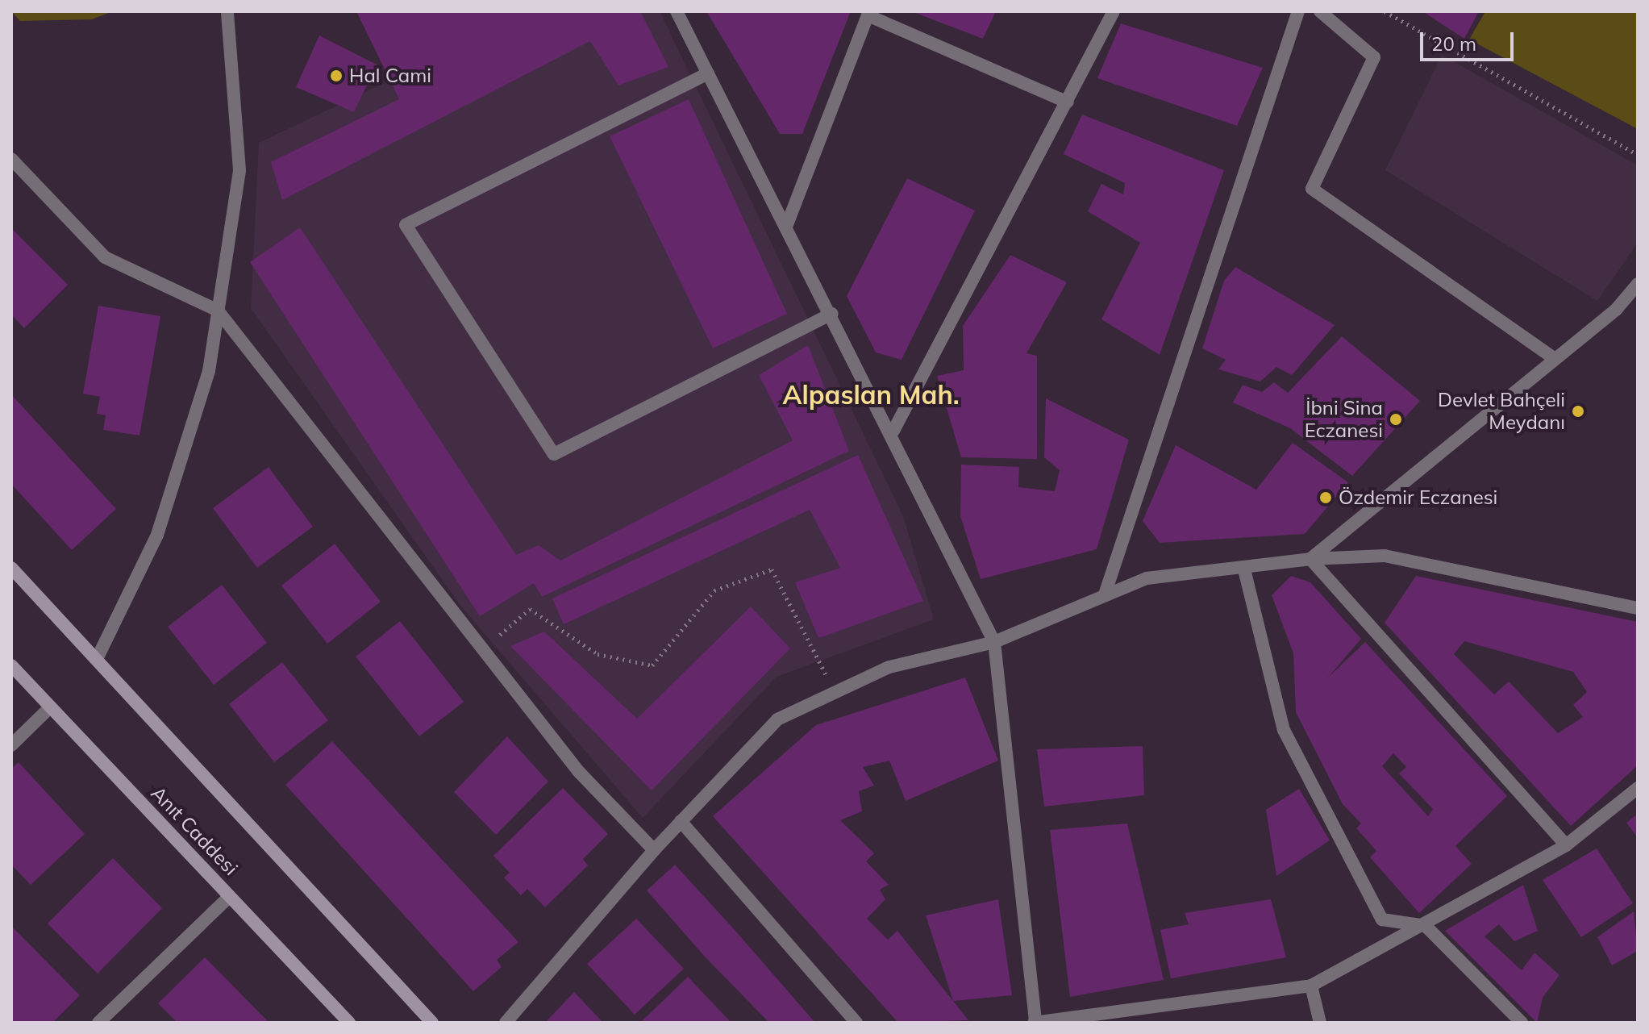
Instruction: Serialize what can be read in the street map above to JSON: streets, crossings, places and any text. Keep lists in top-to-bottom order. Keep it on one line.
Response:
{"streets":{"main road":["Anıt Caddesi"]},"districts":["Alpaslan Mah."],"places":["Hal Cami","Devlet Bahçeli Meydanı","İbni Sina Eczanesi","Özdemir Eczanesi"],"scale_bar":"20 m"}
